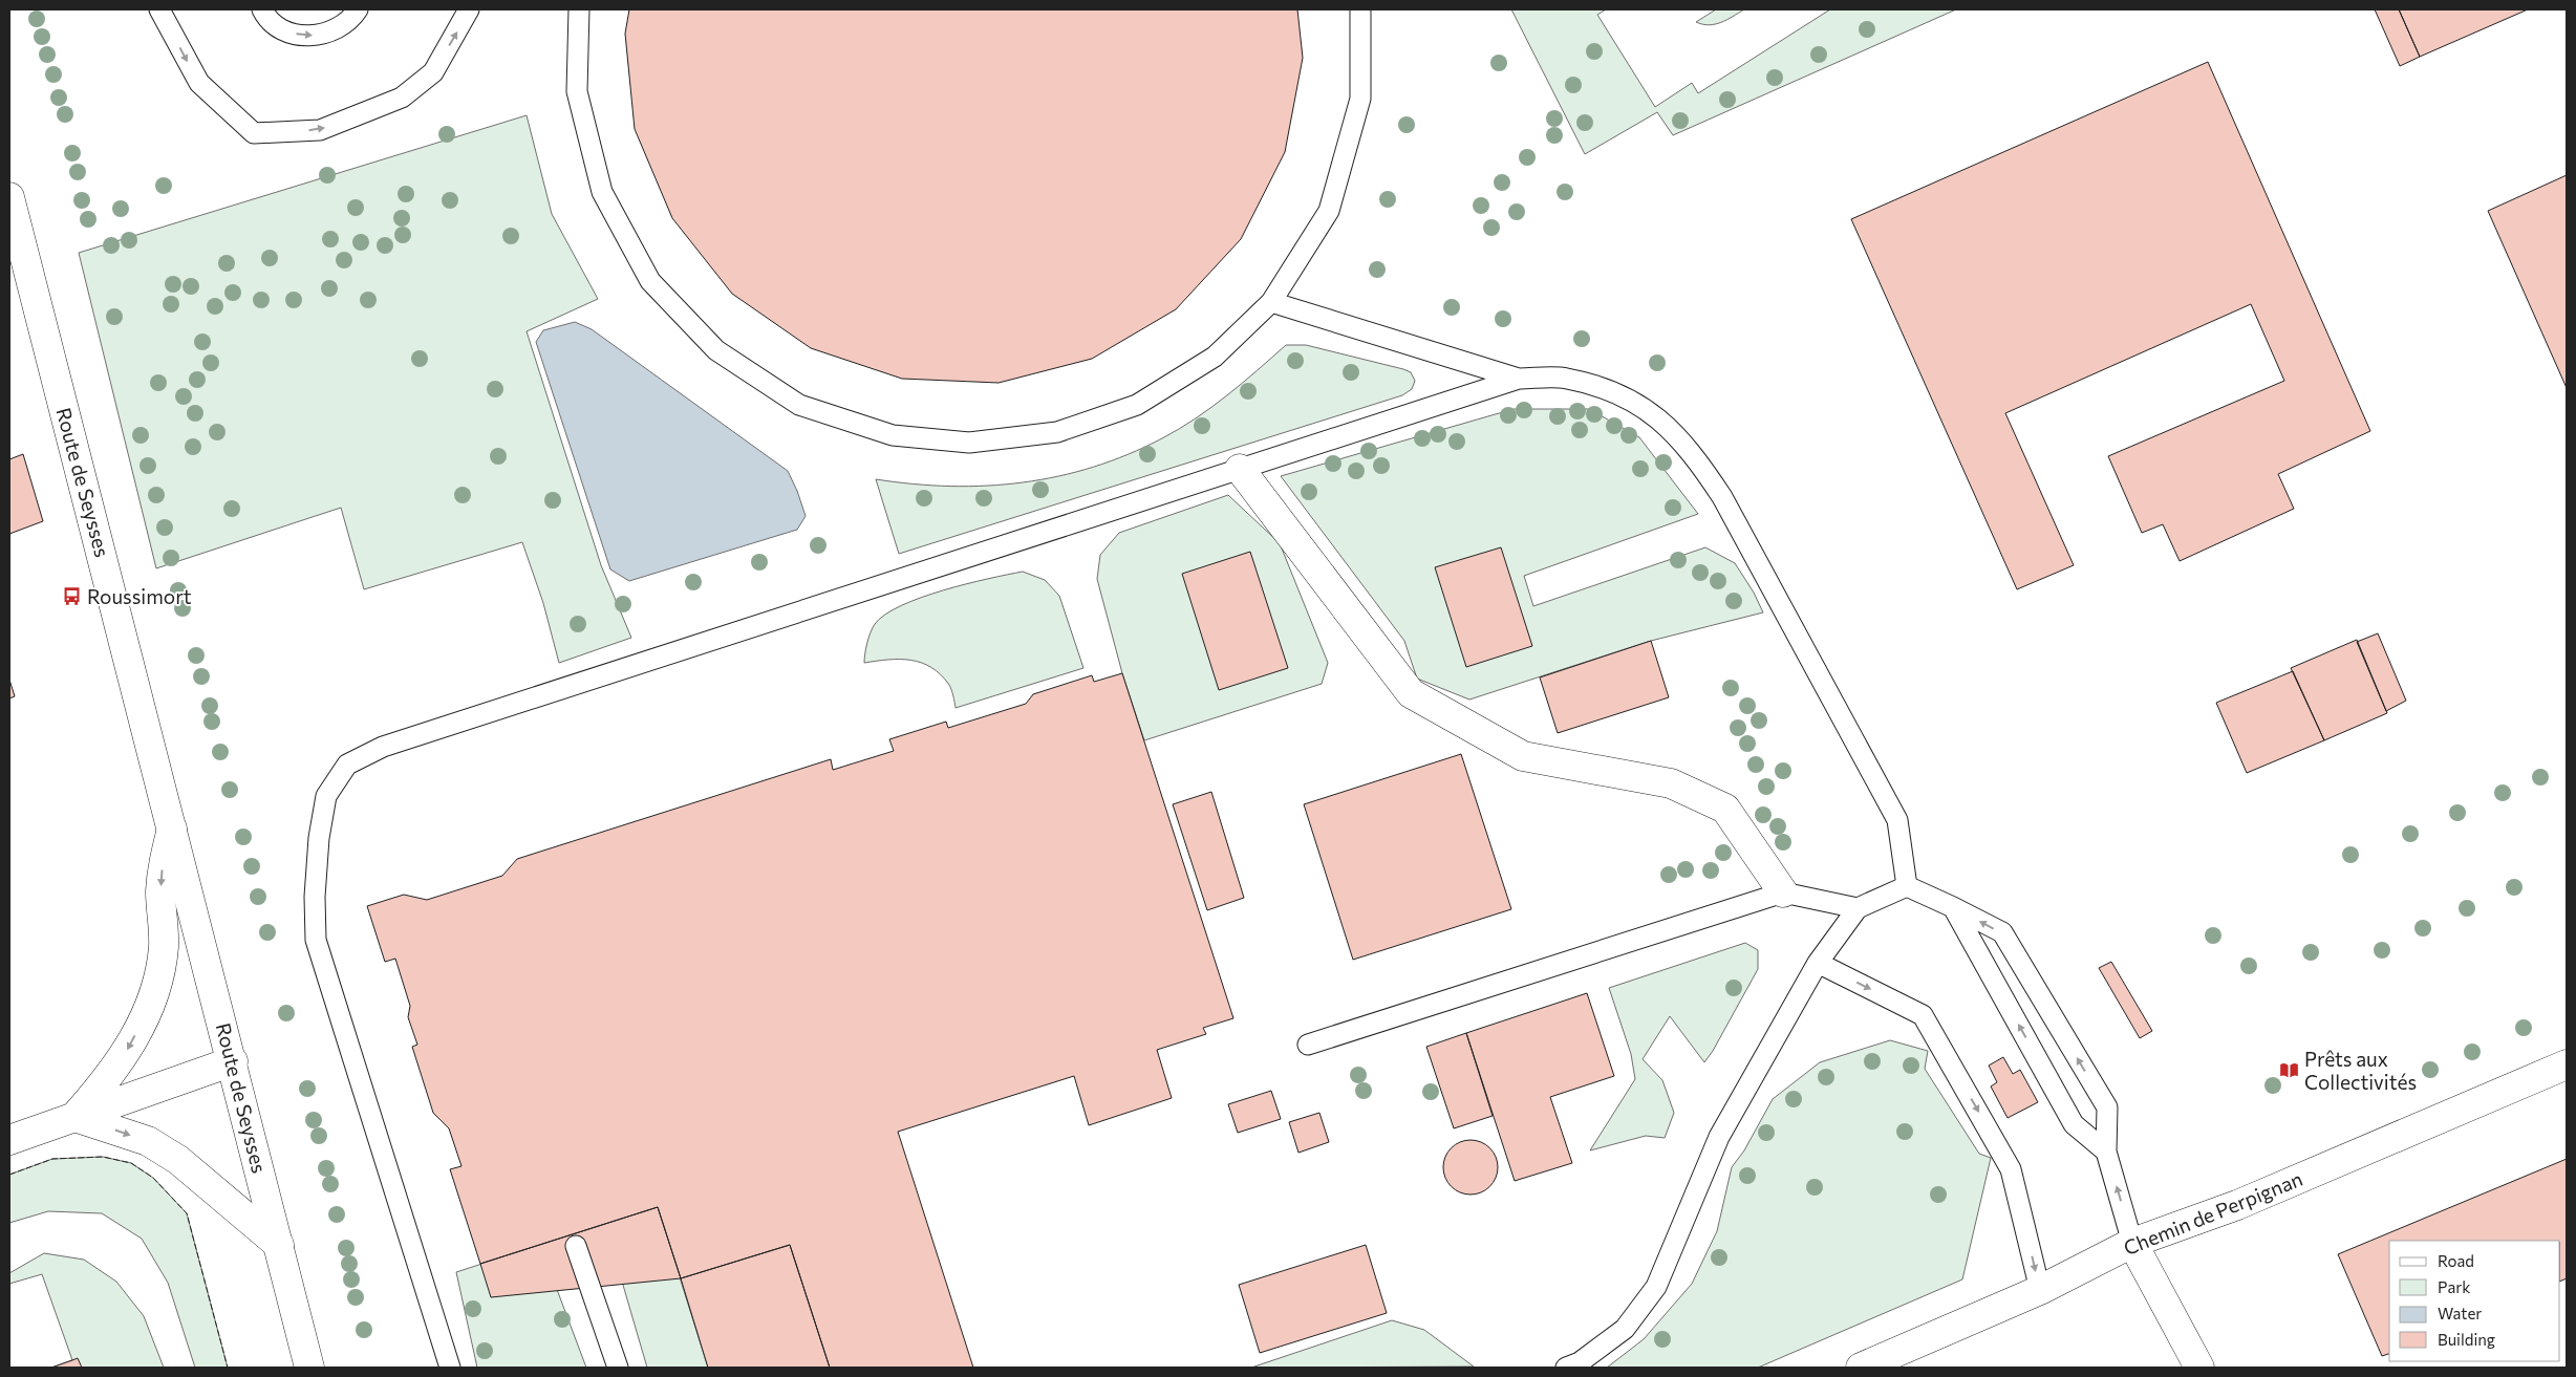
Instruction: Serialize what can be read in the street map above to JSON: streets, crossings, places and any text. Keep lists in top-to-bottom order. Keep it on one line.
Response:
{"streets":{"street":["Route de Seysses","Chemin de Perpignan"]},"places":{"bus stop":["Roussimort"],"library":["Prêts aux Collectivités"]},"legend":["Road","Park","Water","Building"]}
